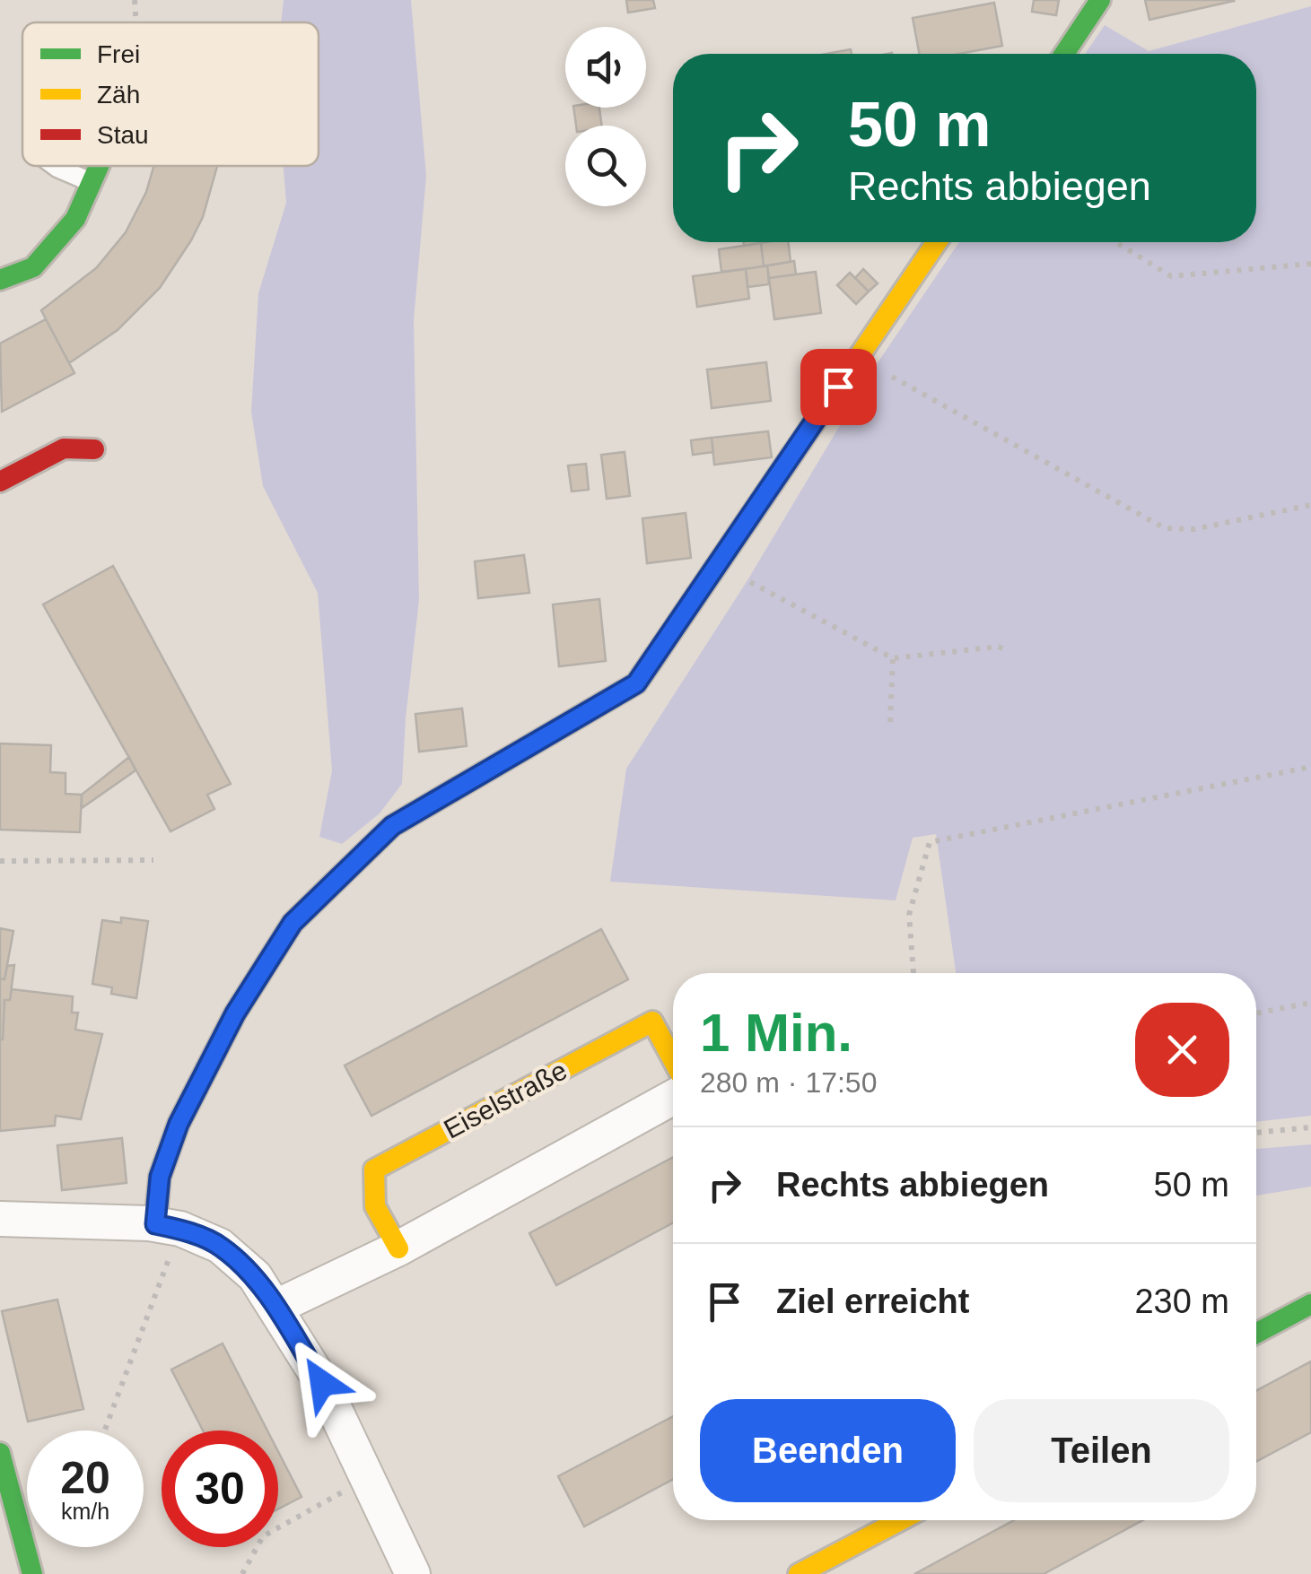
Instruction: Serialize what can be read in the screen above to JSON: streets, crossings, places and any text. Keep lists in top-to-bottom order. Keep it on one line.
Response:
{"streets":{"street":["Eiselstraße"]},"legend":["Frei","Zäh","Stau"],"page":{"turn":["50 m","Rechts abbiegen"],"heading":["1 Min.","280 m · 17:50"],"list":[{"name":"Rechts abbiegen","value":"50 m"},{"name":"Ziel erreicht","value":"230 m"}],"buttons":["Beenden","Teilen"],"speed":"20 km/h","limit":"30"}}
